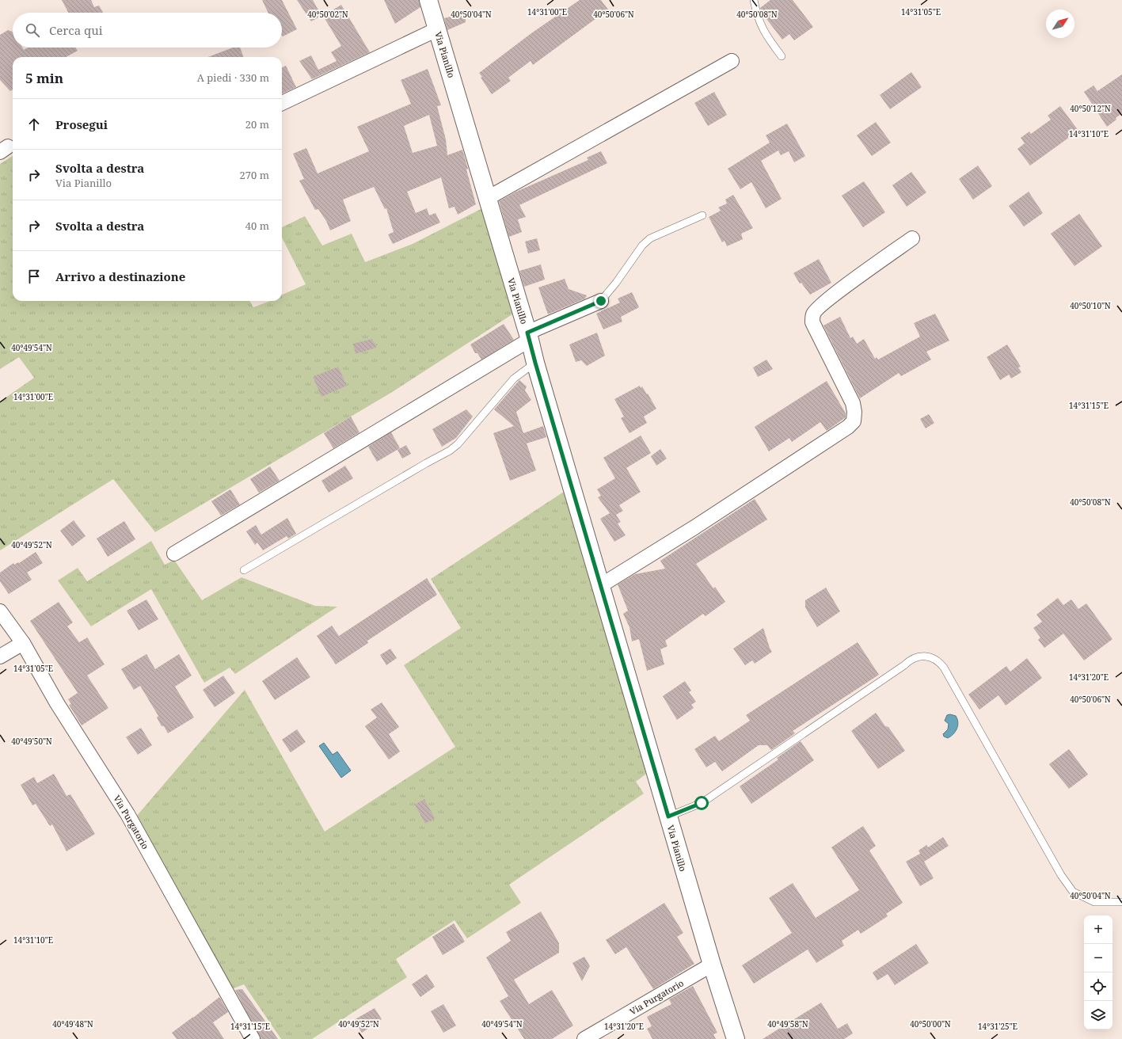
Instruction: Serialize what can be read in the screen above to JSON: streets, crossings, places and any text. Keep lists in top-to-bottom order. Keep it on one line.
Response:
{"streets":{"street":["Via Pianillo","Via Purgatorio"]},"crossings":[["Via Pianillo","Via Purgatorio"]],"north":"top right","page":{"search":"Cerca qui","heading":["5 min","A piedi · 330 m"],"list":[["Prosegui","20 m"],["Svolta a destra","Via Pianillo","270 m"],["Svolta a destra","40 m"],"Arrivo a destinazione"],"map_buttons":["+","−"]},"coordinates":["14°31'00\"E","14°31'05\"E","40°50'02\"N","40°50'04\"N","40°50'06\"N","40°50'08\"N","40°50'12\"N","14°31'10\"E","40°50'10\"N","40°49'54\"N","14°31'15\"E","40°49'52\"N","14°31'20\"E","40°49'50\"N","40°49'48\"N","40°49'58\"N","40°50'00\"N","14°31'25\"E"]}
